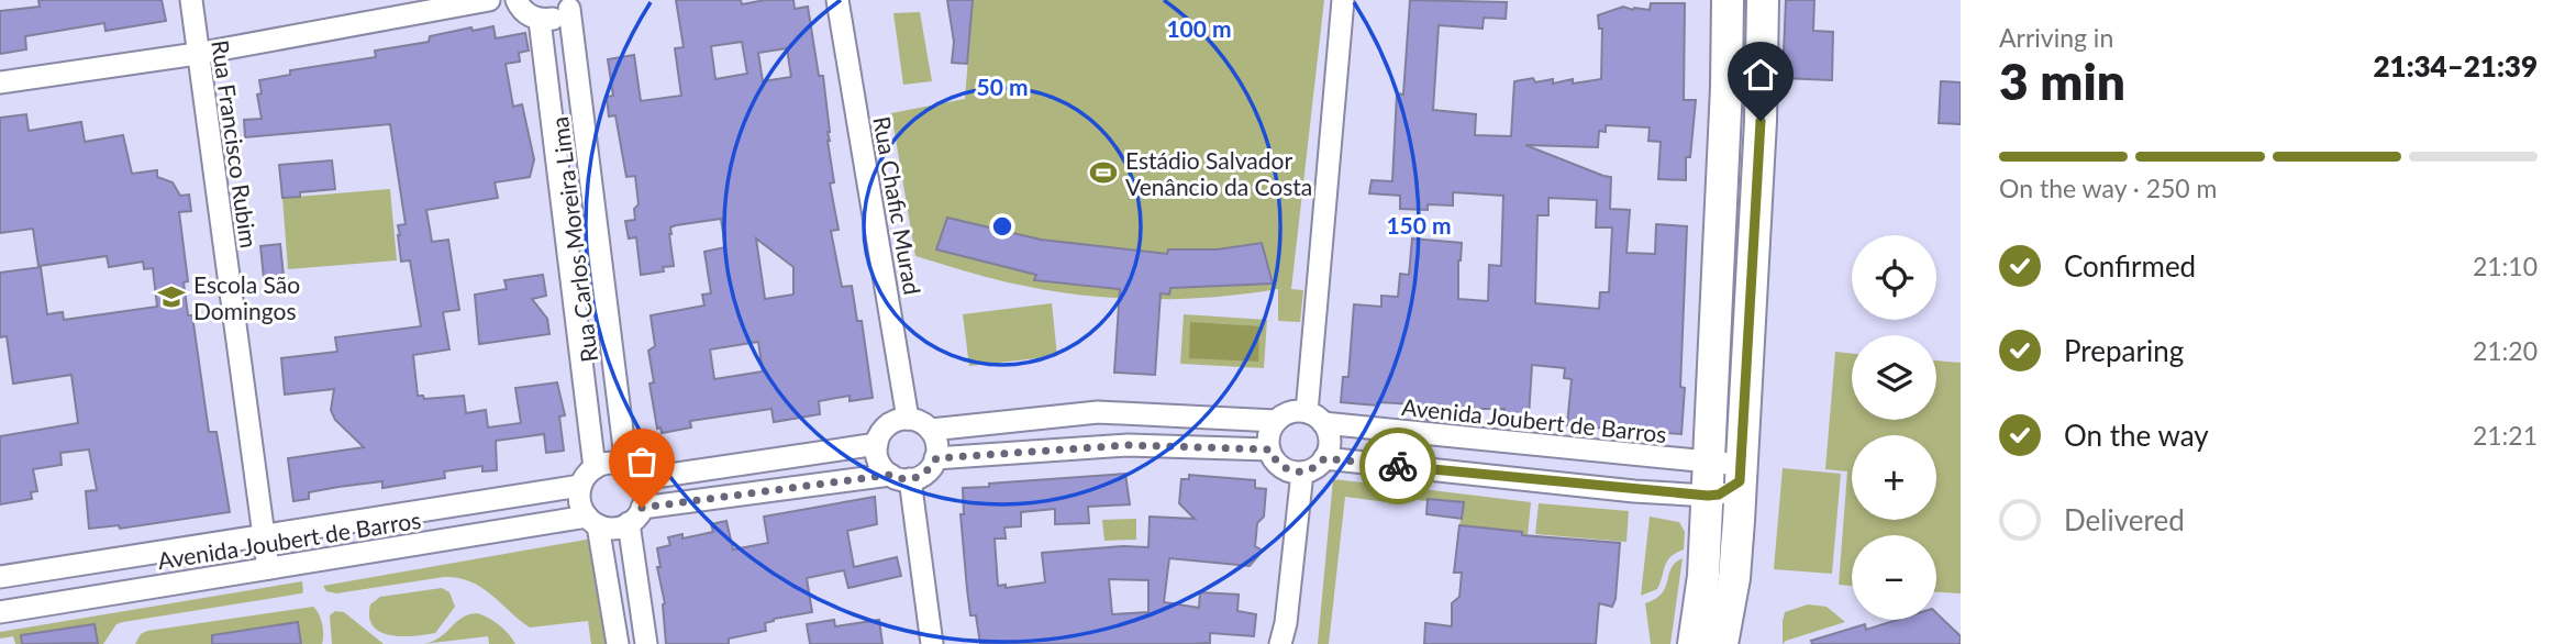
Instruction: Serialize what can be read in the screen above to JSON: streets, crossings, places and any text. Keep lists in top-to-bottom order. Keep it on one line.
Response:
{"streets":{"street":["Rua Francisco Rubim","Rua Chafic Murad","Rua Carlos Moreira Lima","Avenida Joubert de Barros"]},"crossings":[["Rua Francisco Rubim","Avenida Joubert de Barros"],["Rua Carlos Moreira Lima","Avenida Joubert de Barros"]],"places":{"sports":["Estádio Salvador Venâncio da Costa"],"school or university":["Escola São Domingos"]},"page":{"heading":["3 min","Arriving in","21:34–21:39"],"bar":"On the way · 250 m","list":[["Confirmed","21:10"],["Preparing","21:20"],["On the way","21:21"],"Delivered"],"map_buttons":["+","−"]},"rings":["100 m","50 m","150 m"]}
